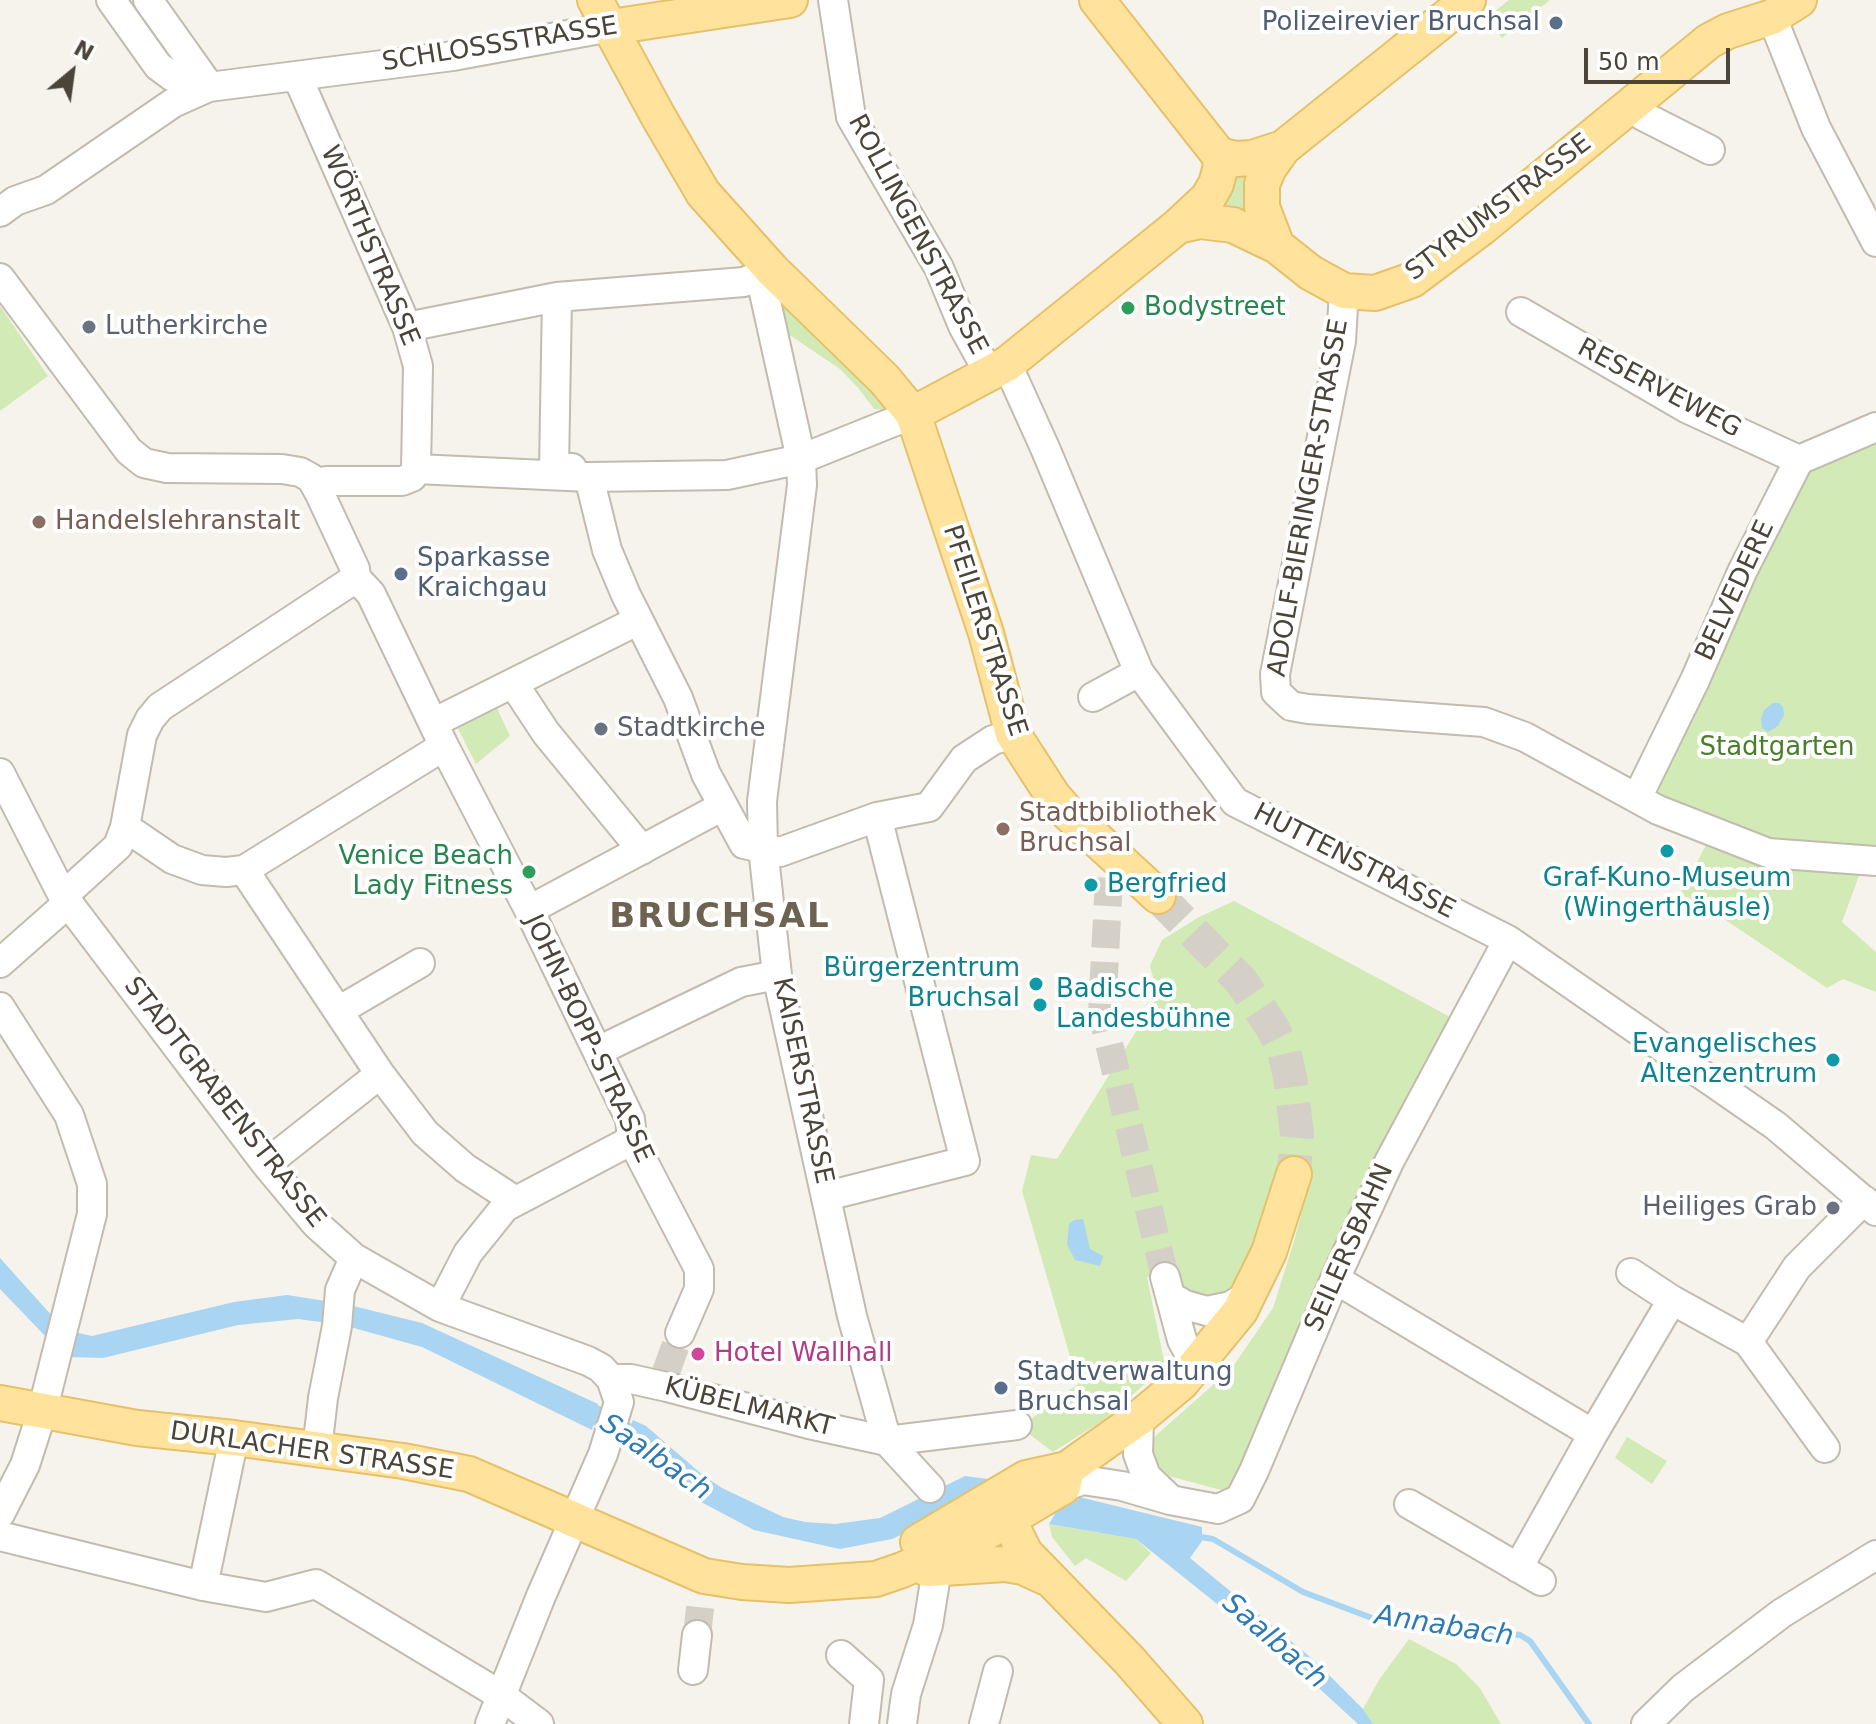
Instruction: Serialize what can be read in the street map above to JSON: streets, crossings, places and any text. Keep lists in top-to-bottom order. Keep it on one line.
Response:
{"streets":{"main road":["SCHLOSSSTRASSE","STYRUMSTRASSE","PFEILERSTRASSE","DURLACHER STRASSE"],"street":["ROLLINGENSTRASSE","WÖRTHSTRASSE","RESERVEWEG","ADOLF-BIERINGER-STRASSE","BELVEDERE","HUTTENSTRASSE","JOHN-BOPP-STRASSE","KAISERSTRASSE","STADTGRABENSTRASSE","SEILERSBAHN","KÜBELMARKT"]},"crossings":[["SCHLOSSSTRASSE","WÖRTHSTRASSE"],["STYRUMSTRASSE","ADOLF-BIERINGER-STRASSE"],["ROLLINGENSTRASSE","HUTTENSTRASSE"],["RESERVEWEG","BELVEDERE"],["ADOLF-BIERINGER-STRASSE","BELVEDERE"],["HUTTENSTRASSE","SEILERSBAHN"],["KAISERSTRASSE","KÜBELMARKT"],["STADTGRABENSTRASSE","KÜBELMARKT"]],"districts":["BRUCHSAL"],"water":["Saalbach","Annabach"],"parks":["Stadtgarten"],"places":["Polizeirevier Bruchsal","Bodystreet","Lutherkirche","Handelslehranstalt","Sparkasse Kraichgau","Stadtkirche","Stadtbibliothek Bruchsal","Graf-Kuno-Museum (Wingerthäusle)","Venice Beach Lady Fitness","Bergfried","Bürgerzentrum Bruchsal","Badische Landesbühne","Evangelisches Altenzentrum","Heiliges Grab","Hotel Wallhall","Stadtverwaltung Bruchsal"],"scale_bar":"50 m","north":"top right"}
